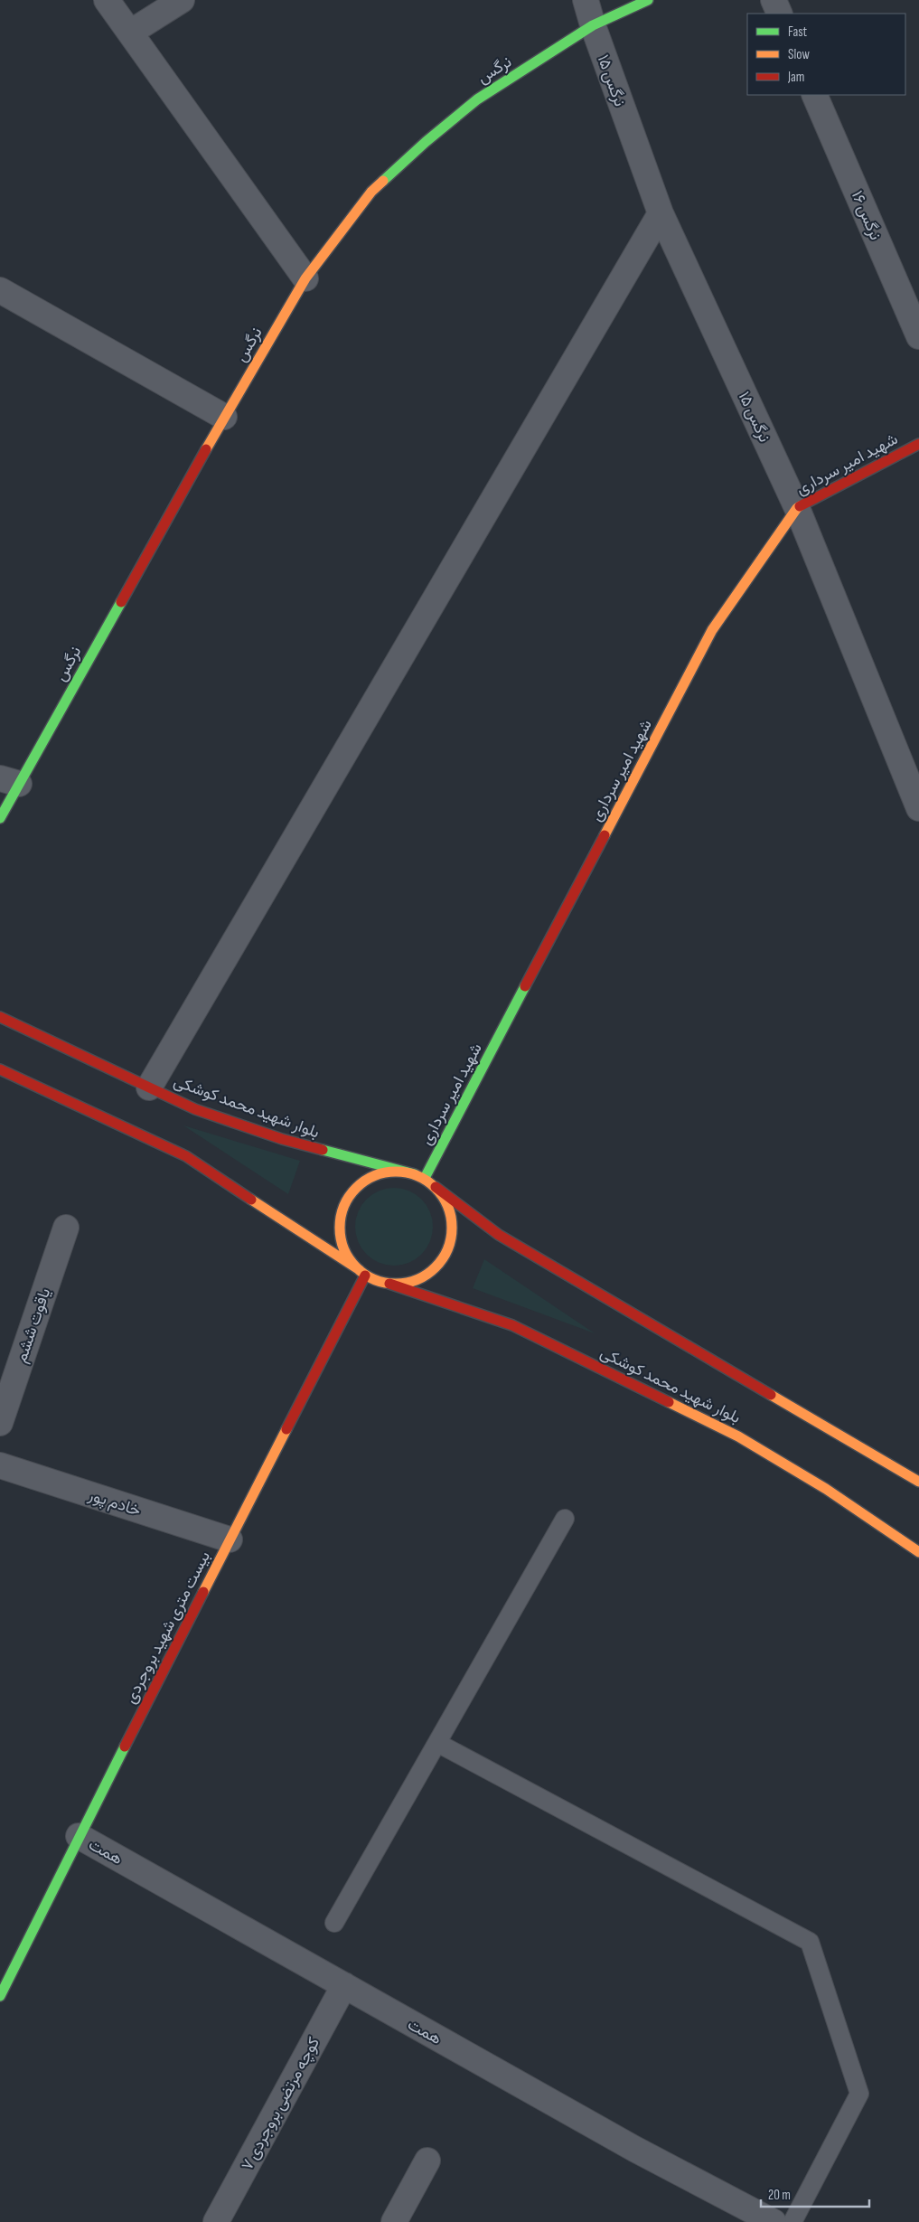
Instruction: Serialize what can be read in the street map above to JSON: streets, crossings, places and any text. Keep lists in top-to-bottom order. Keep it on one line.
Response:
{"streets":{"street":["نرگس","نرگس ۱۵","نرگس ۱۶","شهید امیر سرداری","بلوار شهید محمد کوشکی","یاقوت ششم","خادم پور","بیست متری شهید بروجردی","همت","کوچه مرتضی بروجردی ۷"]},"crossings":[["نرگس","نرگس ۱۵"],["نرگس ۱۵","شهید امیر سرداری"],["شهید امیر سرداری","بلوار شهید محمد کوشکی"],["شهید امیر سرداری","بیست متری شهید بروجردی"],["بلوار شهید محمد کوشکی","بیست متری شهید بروجردی"],["خادم پور","بیست متری شهید بروجردی"],["بیست متری شهید بروجردی","همت"],["همت","کوچه مرتضی بروجردی ۷"]],"legend":["Fast","Slow","Jam"],"scale_bar":"20 m"}
